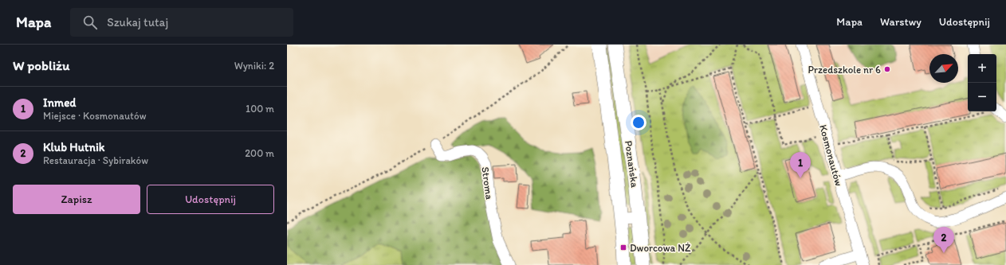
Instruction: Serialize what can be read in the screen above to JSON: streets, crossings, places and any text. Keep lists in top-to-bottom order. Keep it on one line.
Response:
{"streets":{"main road":["Poznańska"],"street":["Kosmonautów","Stroma"]},"places":{"other":["Przedszkole nr 6"],"transit":["Dworcowa NŻ"]},"north":"top right","page":{"header":"Mapa","search":"Szukaj tutaj","nav":["Mapa","Warstwy","Udostępnij"],"heading":["W pobliżu","Wyniki: 2"],"map_buttons":["+","−"],"list":[{"mark":"1","name":"Inmed","note":"Miejsce · Kosmonautów","value":"100 m"},{"mark":"2","name":"Klub Hutnik","note":"Restauracja · Sybiraków","value":"200 m"}],"pins":["1","2"],"buttons":["Zapisz","Udostępnij"]}}
